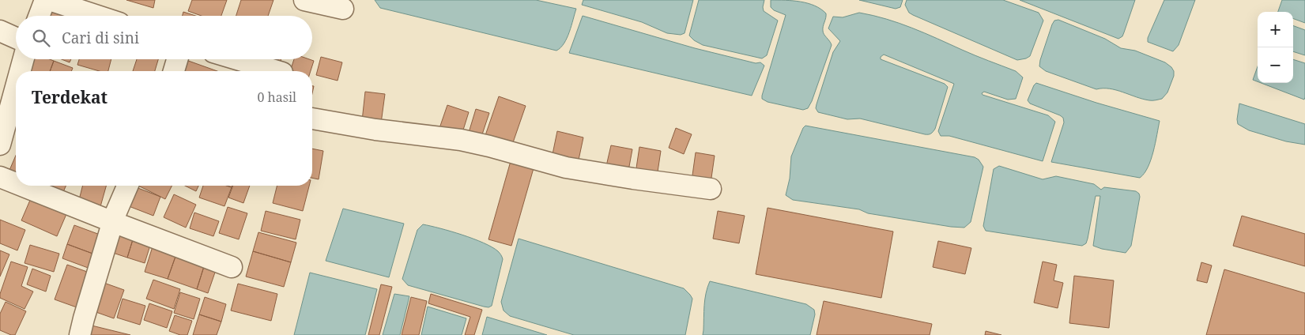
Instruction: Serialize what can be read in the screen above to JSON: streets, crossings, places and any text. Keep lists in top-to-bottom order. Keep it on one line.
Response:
{"page":{"map_buttons":["+","−"],"search":"Cari di sini","heading":["Terdekat","0 hasil"]}}
